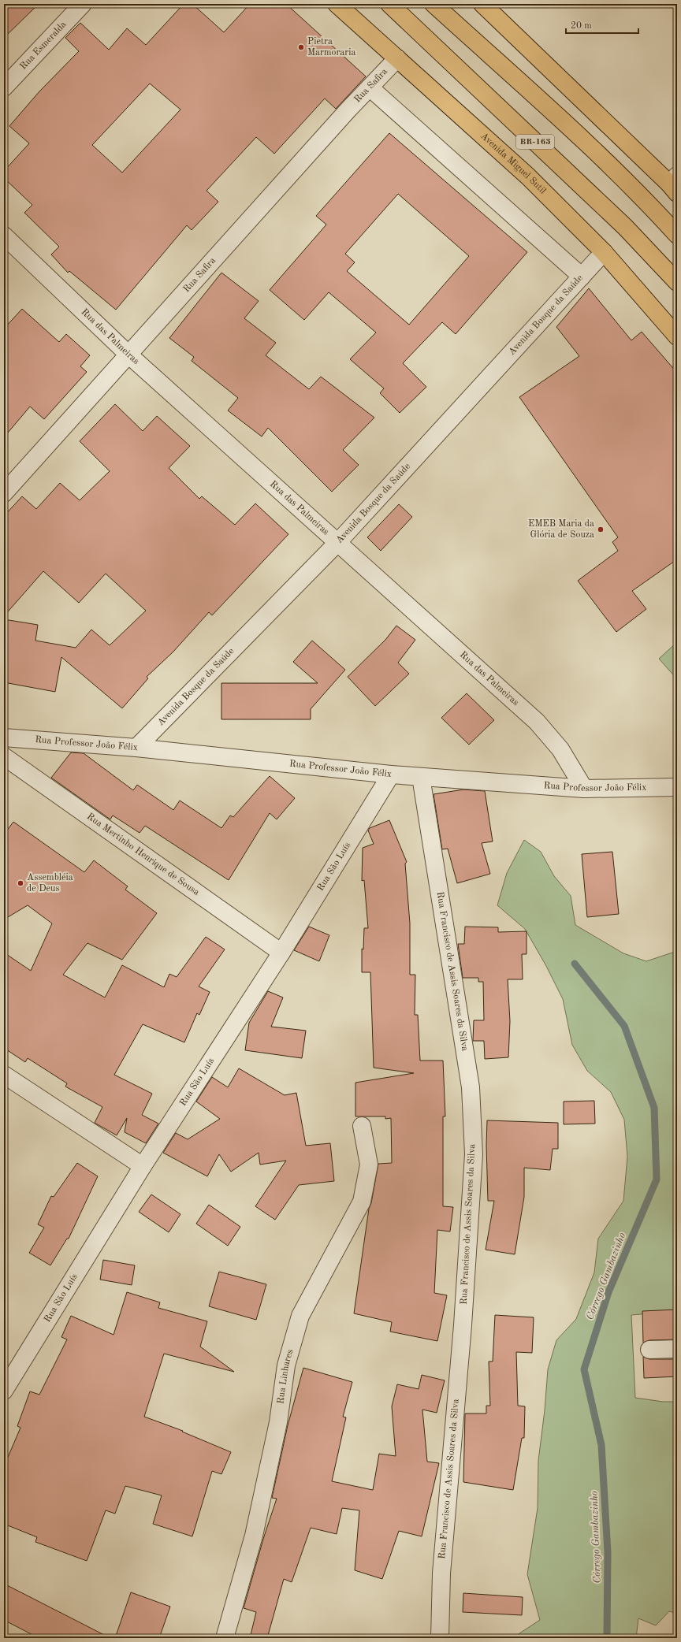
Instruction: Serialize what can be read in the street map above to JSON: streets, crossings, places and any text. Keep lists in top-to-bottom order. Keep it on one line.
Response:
{"streets":{"main road":["BR-163","Avenida Miguel Sutil"],"street":["Rua Esmeralda","Rua Safira","Avenida Bosque da Saúde","Rua das Palmeiras","Rua Professor João Félix","Rua Mertinho Henrique de Sousa","Rua São Luís","Rua Francisco de Assis Soares da Silva","Rua Linhares"]},"crossings":[["Rua Safira","Avenida Miguel Sutil"],["Rua Safira","Rua das Palmeiras"],["Avenida Miguel Sutil","Avenida Bosque da Saúde"],["Avenida Bosque da Saúde","Rua das Palmeiras"],["Avenida Bosque da Saúde","Rua Professor João Félix"],["Rua das Palmeiras","Rua Professor João Félix"],["Rua Professor João Félix","Rua São Luís"],["Rua Professor João Félix","Rua Francisco de Assis Soares da Silva"],["Rua Mertinho Henrique de Sousa","Rua São Luís"]],"water":["Córrego Gambazinho"],"places":["Pietra Marmoraria","EMEB Maria da Glória de Souza","Assembléia de Deus"],"scale_bar":"20 m"}
